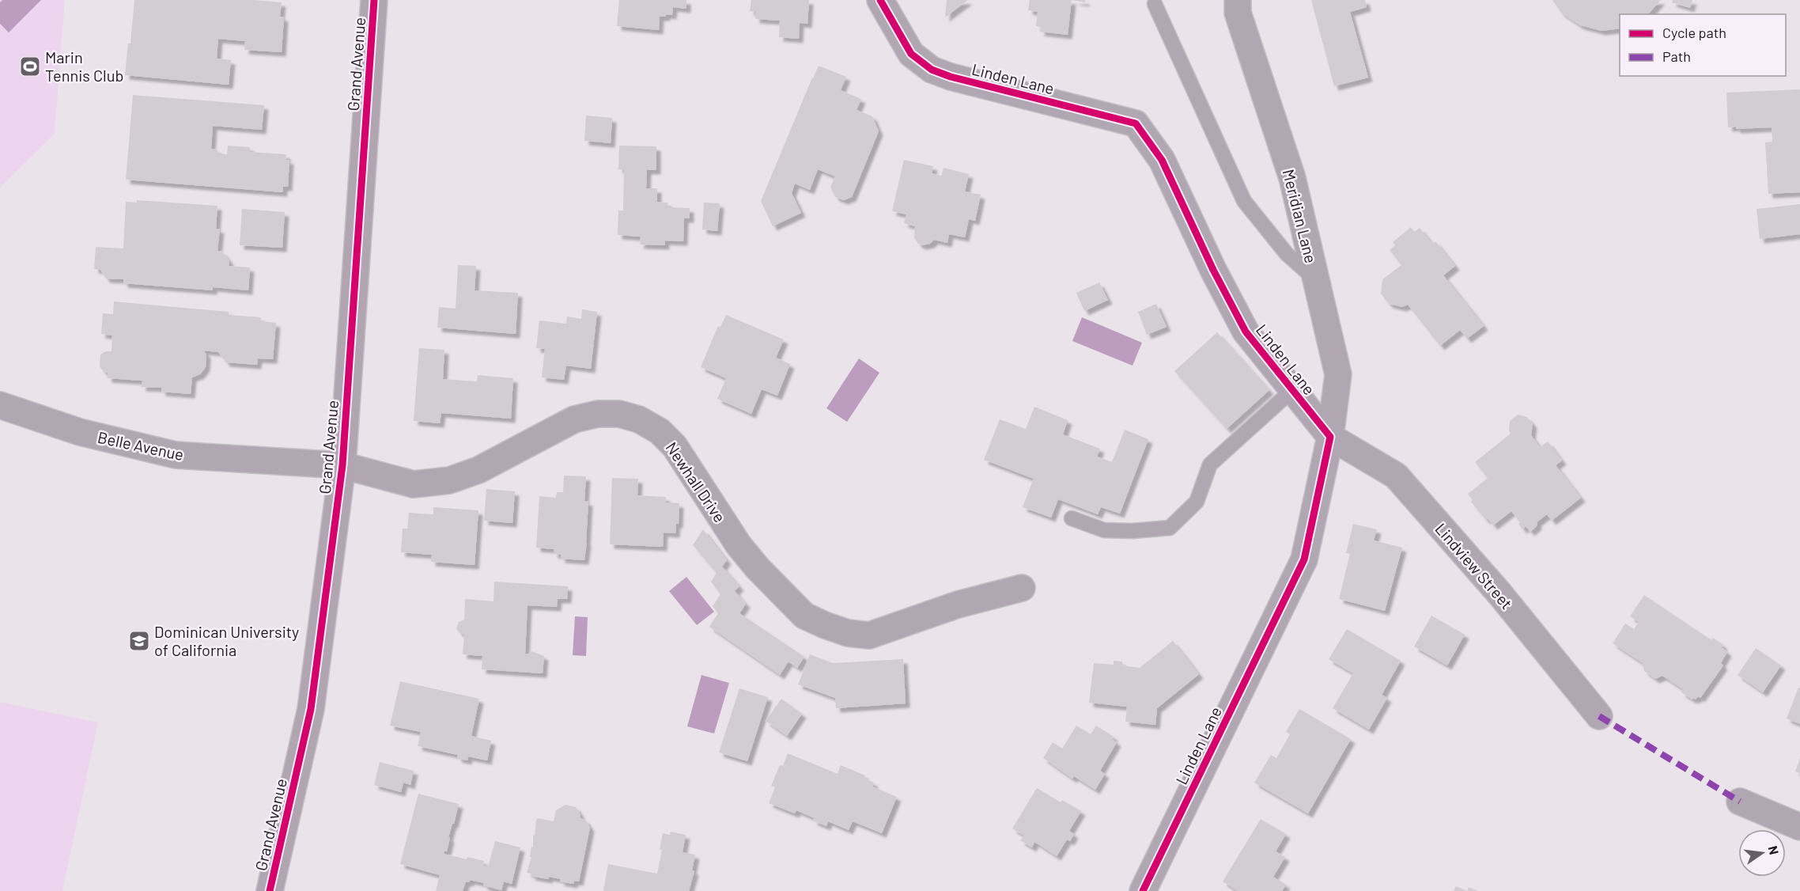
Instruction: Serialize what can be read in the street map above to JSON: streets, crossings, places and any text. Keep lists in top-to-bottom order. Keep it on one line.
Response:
{"streets":{"street":["Grand Avenue","Linden Lane","Meridian Lane","Belle Avenue","Newhall Drive","Lindview Street"]},"crossings":[["Grand Avenue","Belle Avenue"],["Grand Avenue","Newhall Drive"],["Linden Lane","Meridian Lane"],["Linden Lane","Lindview Street"],["Meridian Lane","Lindview Street"],["Belle Avenue","Newhall Drive"]],"places":{"sports":["Marin Tennis Club"],"school or university":["Dominican University of California"]},"legend":["Cycle path","Path"],"north":"right"}
